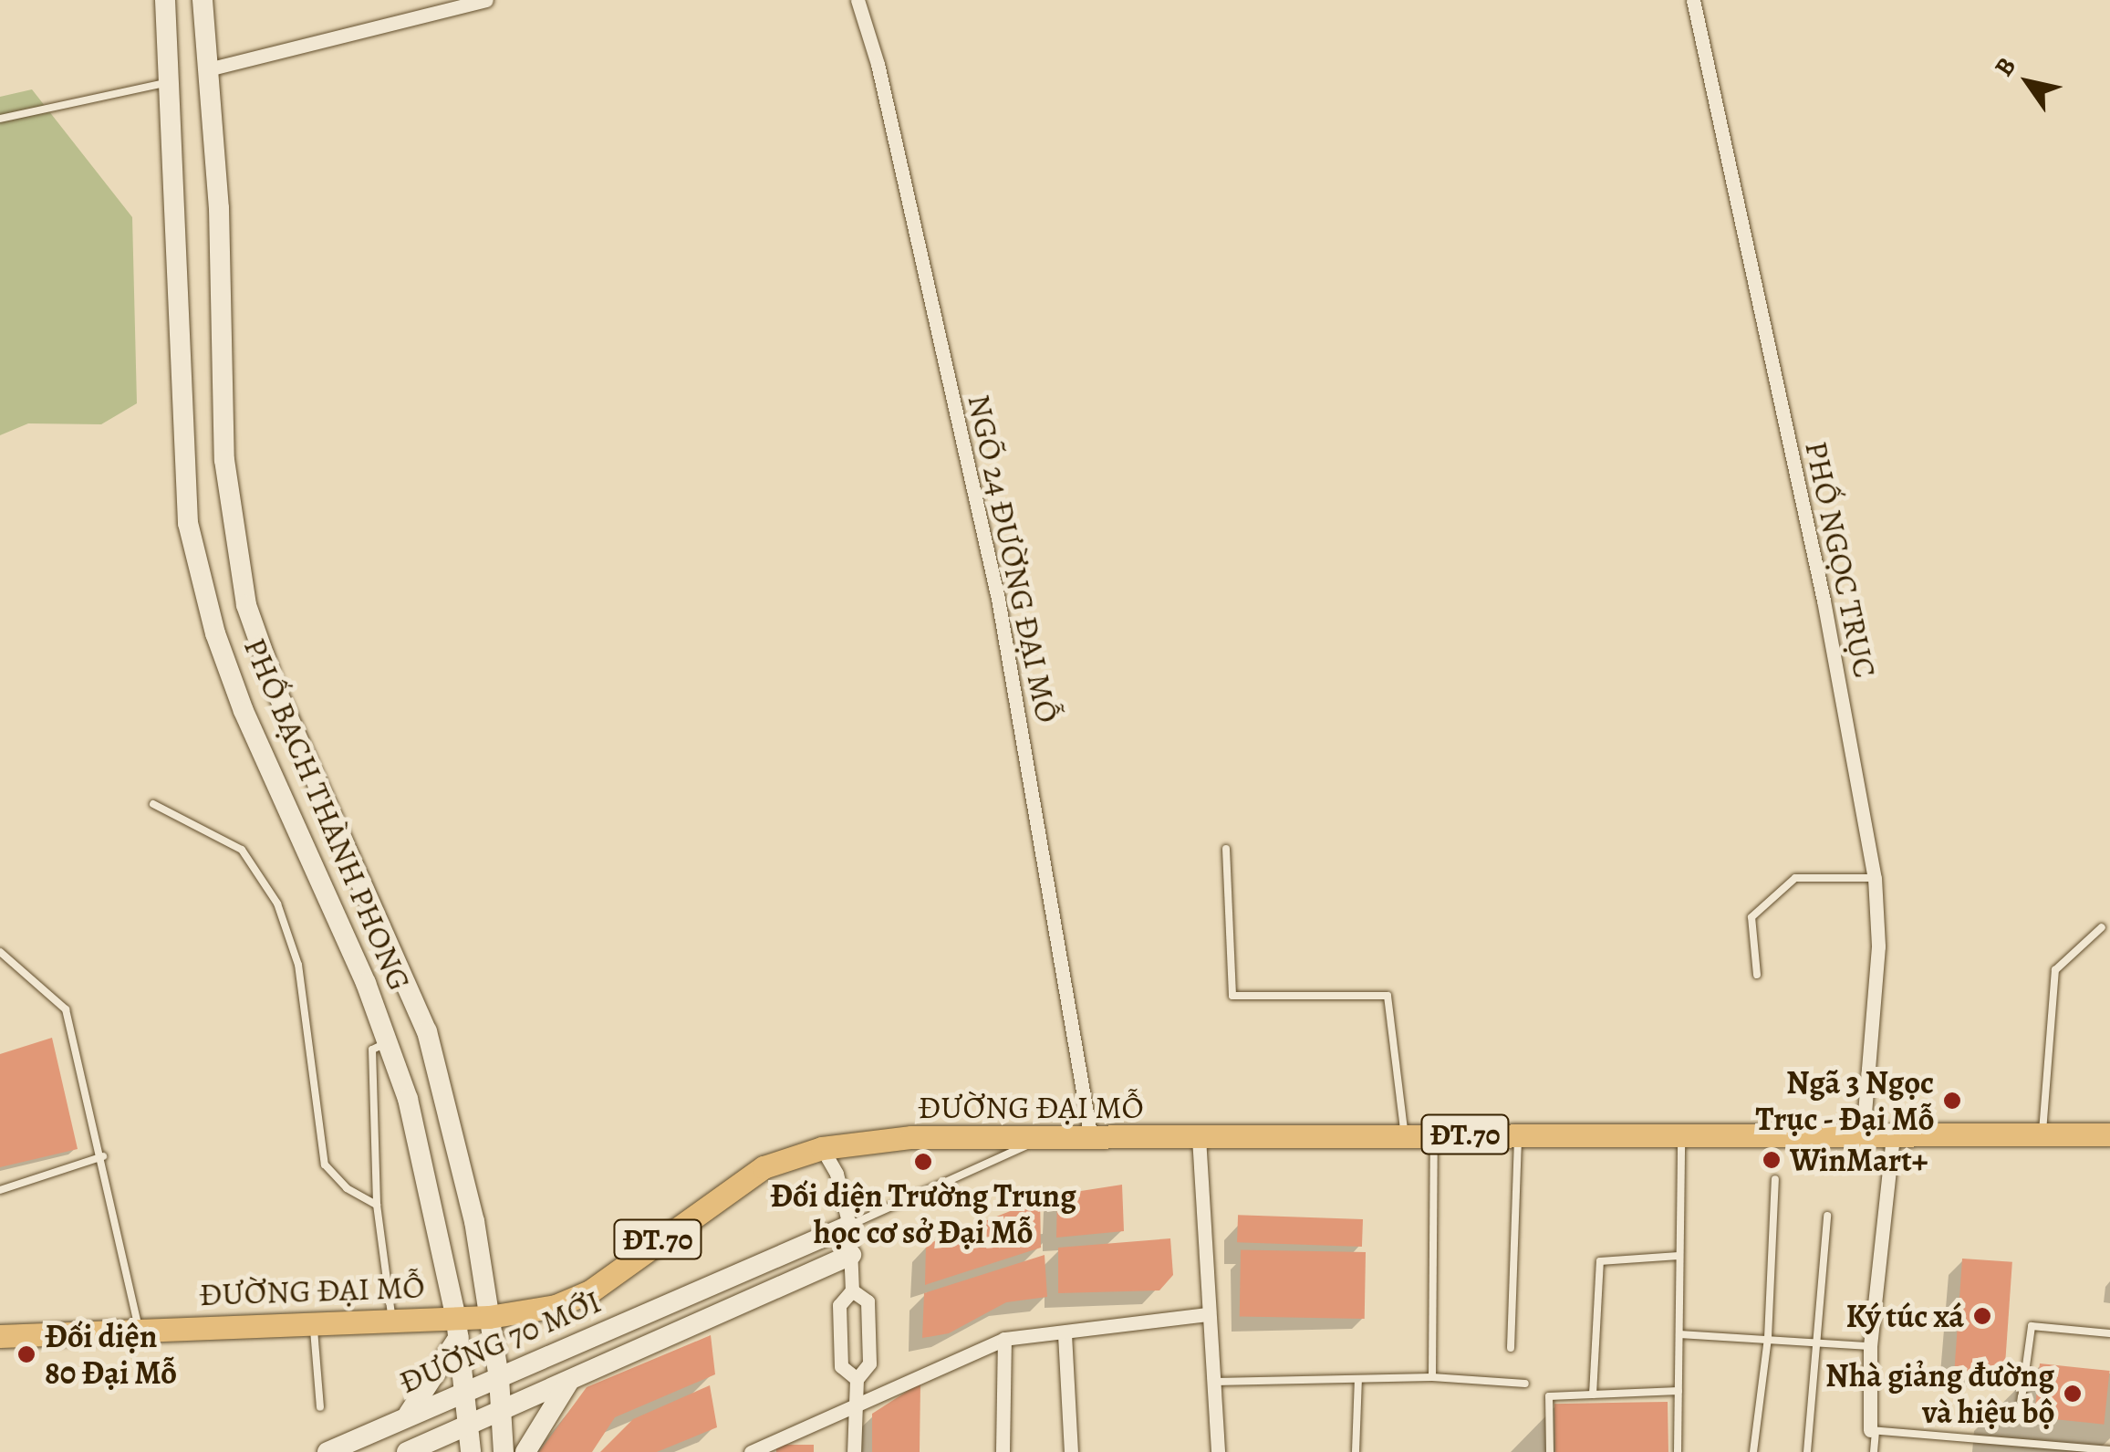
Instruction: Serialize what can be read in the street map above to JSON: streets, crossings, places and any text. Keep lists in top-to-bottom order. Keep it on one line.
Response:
{"streets":{"main road":["PHỐ BẠCH THÀNH PHONG","ĐƯỜNG ĐẠI MỖ","ĐT.70","ĐƯỜNG 70 MỚI"],"street":["NGÕ 24 ĐƯỜNG ĐẠI MỖ","PHỐ NGỌC TRỤC"]},"crossings":[["NGÕ 24 ĐƯỜNG ĐẠI MỖ","ĐƯỜNG ĐẠI MỖ"],["PHỐ NGỌC TRỤC","ĐƯỜNG ĐẠI MỖ"],["PHỐ BẠCH THÀNH PHONG","ĐƯỜNG ĐẠI MỖ"],["PHỐ BẠCH THÀNH PHONG","ĐƯỜNG 70 MỚI"]],"places":["Ngã 3 Ngọc Trục - Đại Mỗ","WinMart+","Đối diện Trường Trung học cơ sở Đại Mỗ","Ký túc xá","Đối diện 80 Đại Mỗ","Nhà giảng đường và hiệu bộ"],"north":"top left"}
